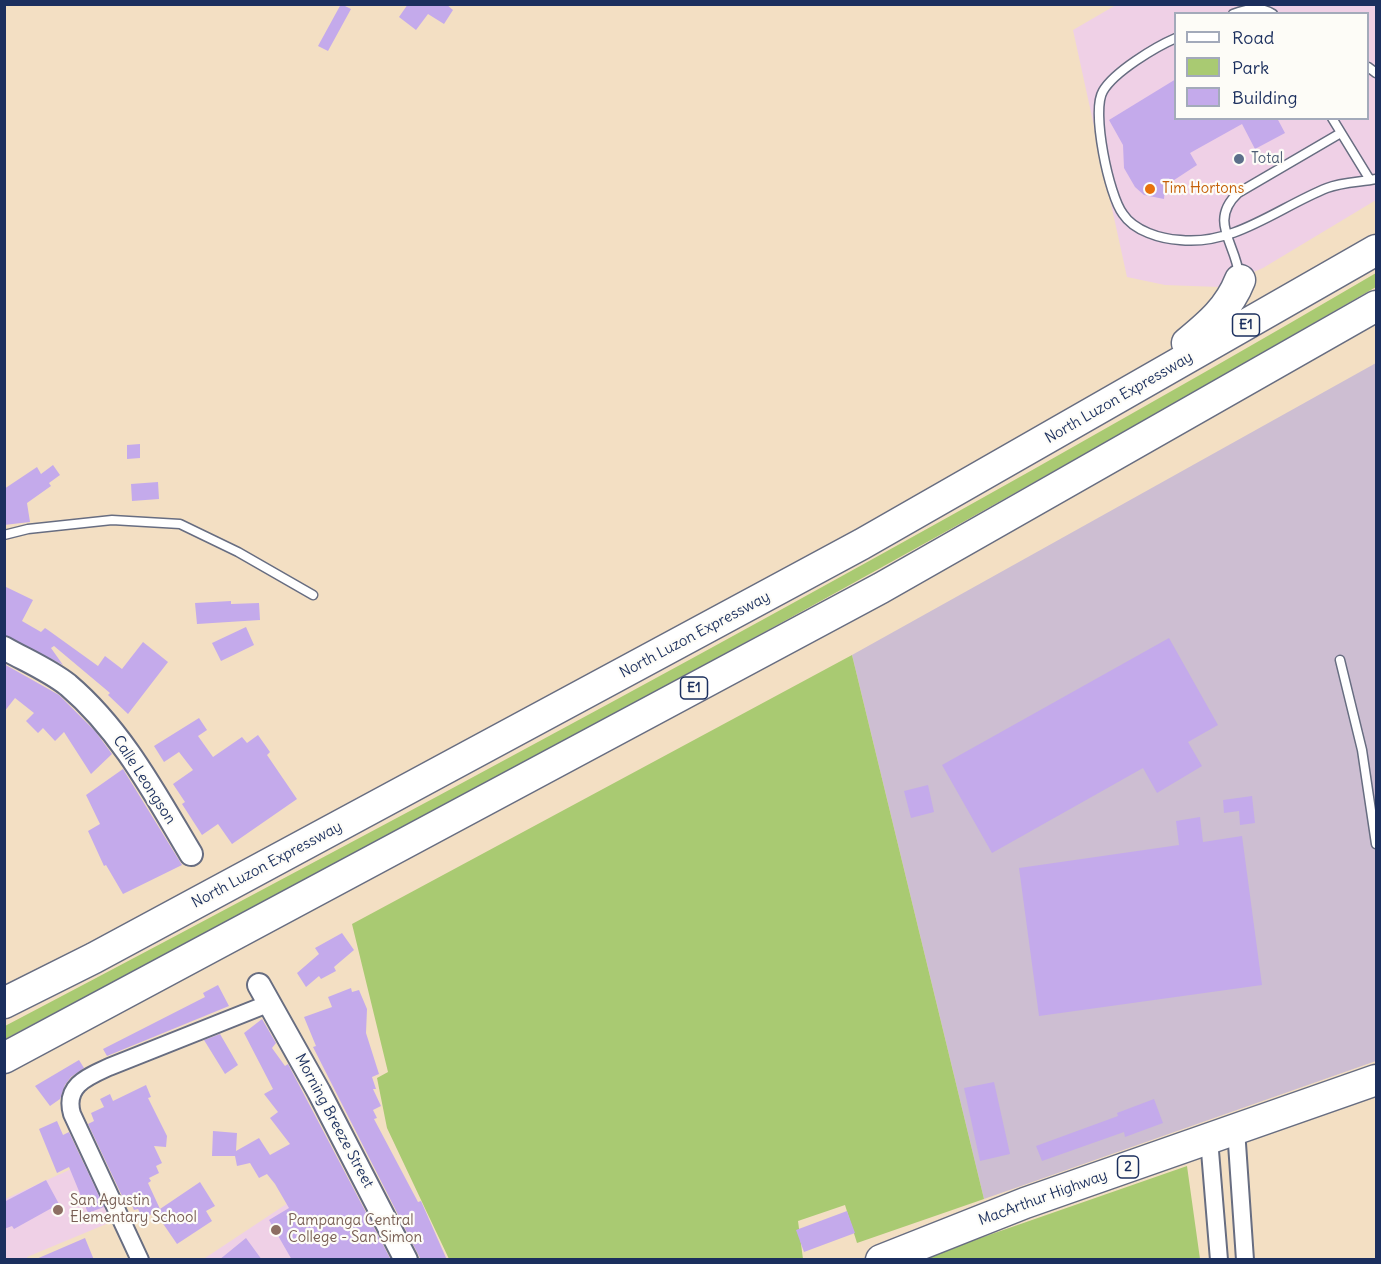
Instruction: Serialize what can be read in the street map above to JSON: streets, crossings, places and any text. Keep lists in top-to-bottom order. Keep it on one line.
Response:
{"streets":{"highway":["E1","North Luzon Expressway","2","MacArthur Highway"],"main road":["Calle Leongson","Morning Breeze Street"]},"places":["Total","Tim Hortons","San Agustin Elementary School","Pampanga Central College - San Simon"],"legend":["Road","Park","Building"]}
